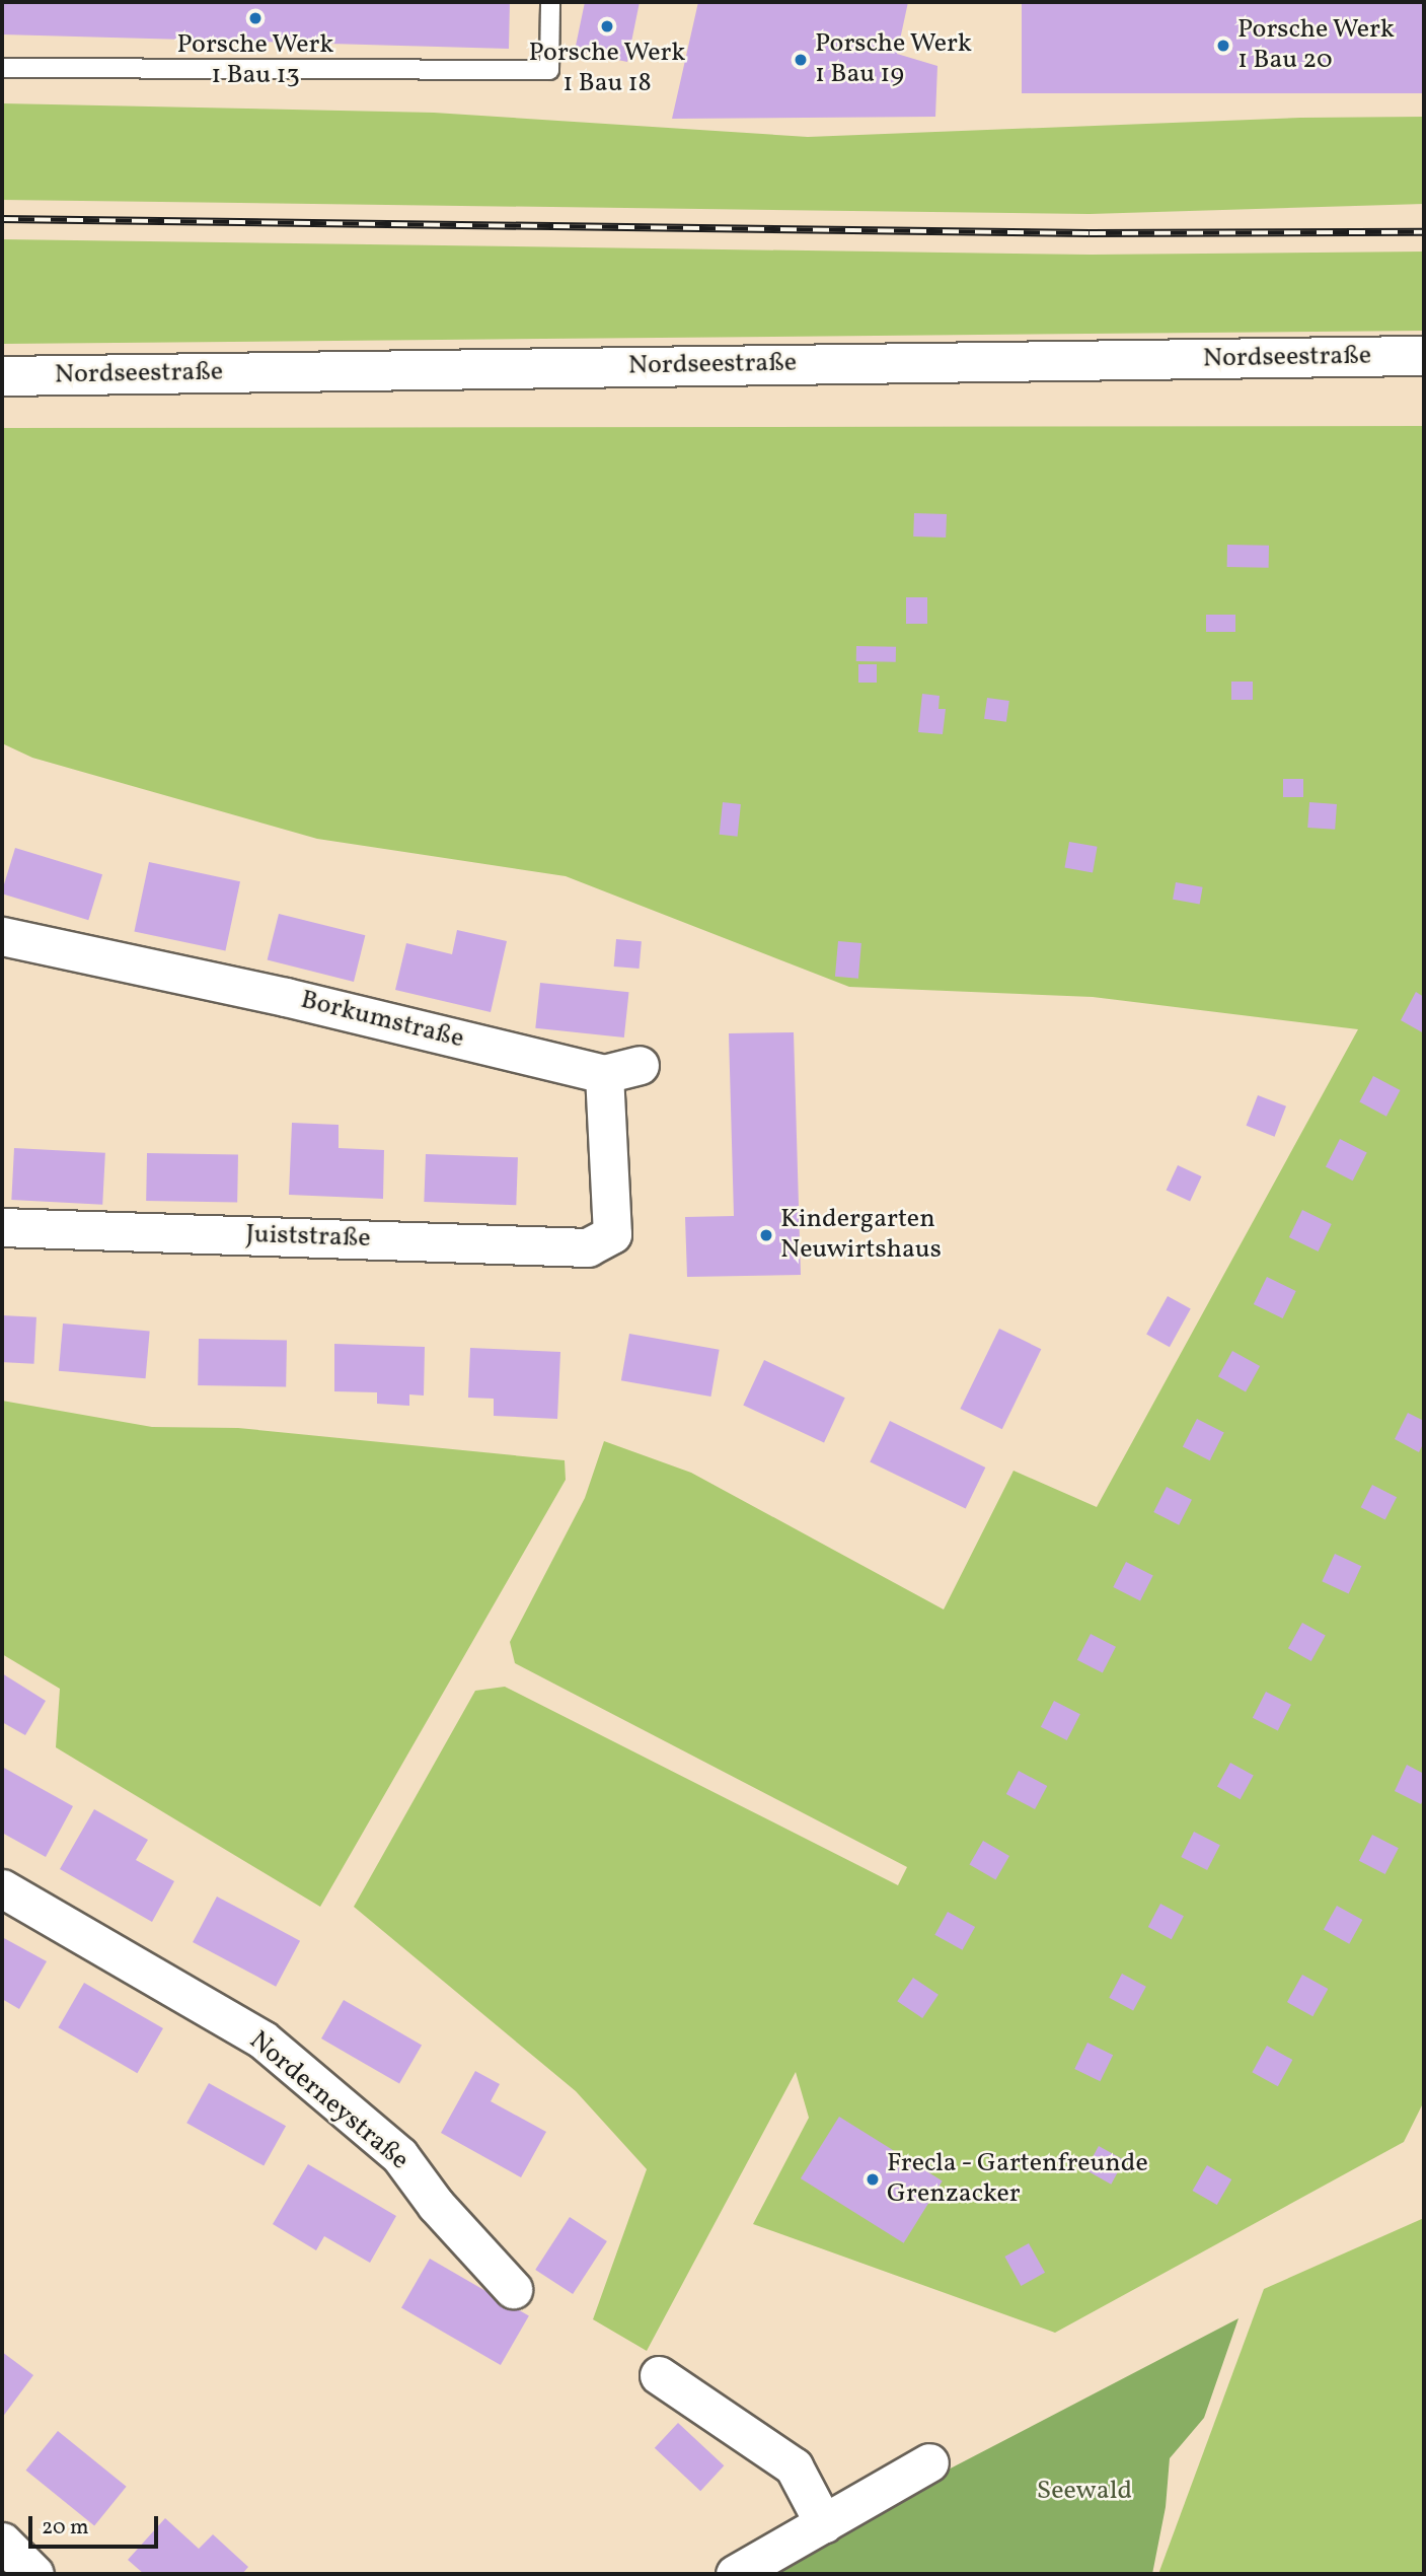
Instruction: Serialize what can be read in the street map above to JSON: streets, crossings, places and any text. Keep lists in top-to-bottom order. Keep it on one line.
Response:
{"streets":{"main road":["Nordseestraße"],"street":["Borkumstraße","Juiststraße","Norderneystraße"]},"crossings":[["Borkumstraße","Juiststraße"]],"parks":["Seewald"],"places":["Porsche Werk 1 Bau 13","Porsche Werk 1 Bau 18","Porsche Werk 1 Bau 20","Porsche Werk 1 Bau 19","Kindergarten Neuwirtshaus","Frecla - Gartenfreunde Grenzacker"],"scale_bar":"20 m"}
